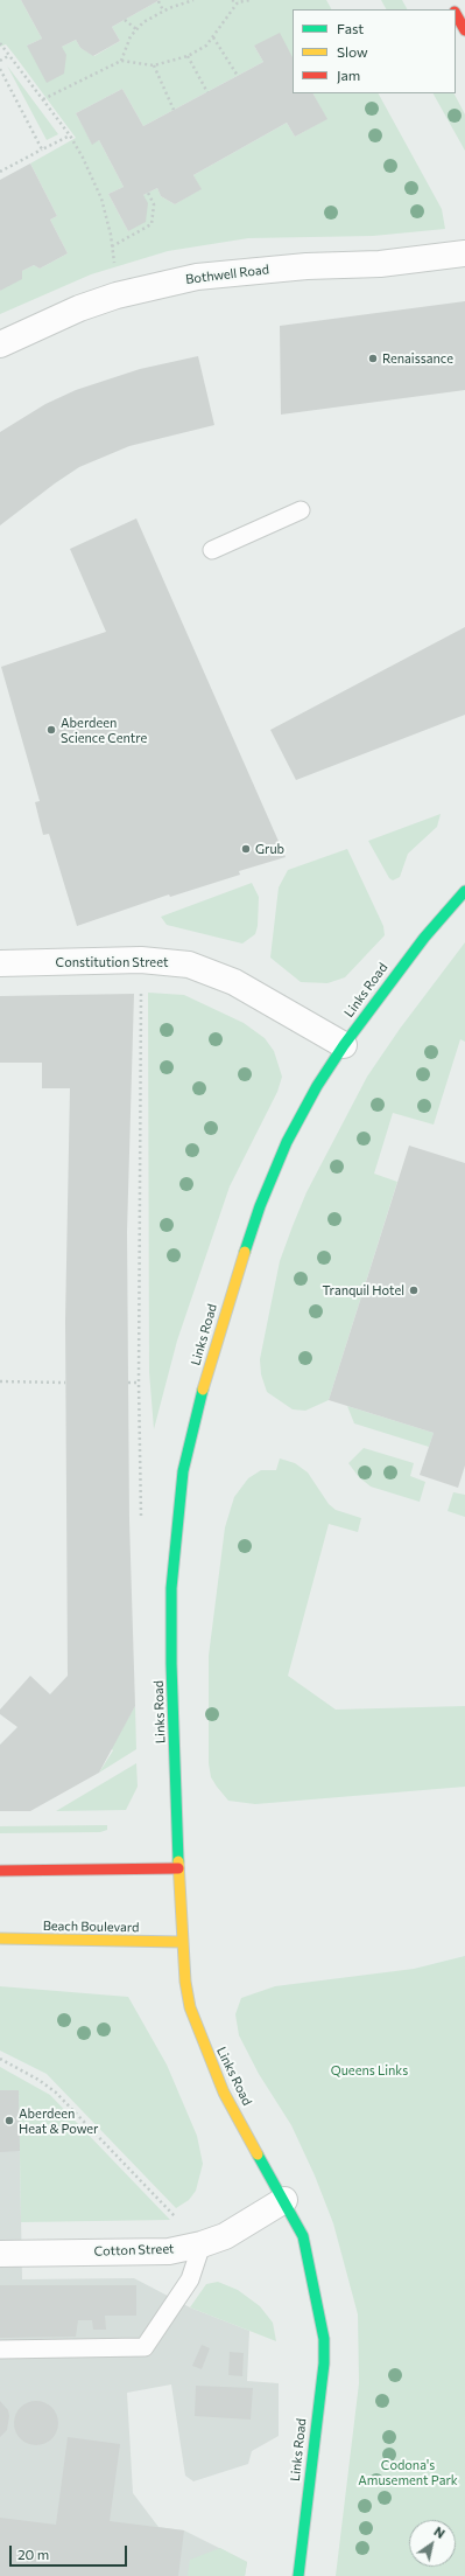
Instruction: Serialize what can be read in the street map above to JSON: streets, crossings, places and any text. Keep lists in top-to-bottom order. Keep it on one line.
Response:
{"streets":{"street":["Bothwell Road","Constitution Street","Links Road","Beach Boulevard","Cotton Street"]},"crossings":[["Constitution Street","Links Road"],["Links Road","Beach Boulevard"],["Links Road","Cotton Street"]],"parks":["Queens Links","Codona's Amusement Park"],"places":["Renaissance","Aberdeen Science Centre","Grub","Tranquil Hotel","Aberdeen Heat & Power"],"legend":["Fast","Slow","Jam"],"scale_bar":"20 m","north":"top right"}
